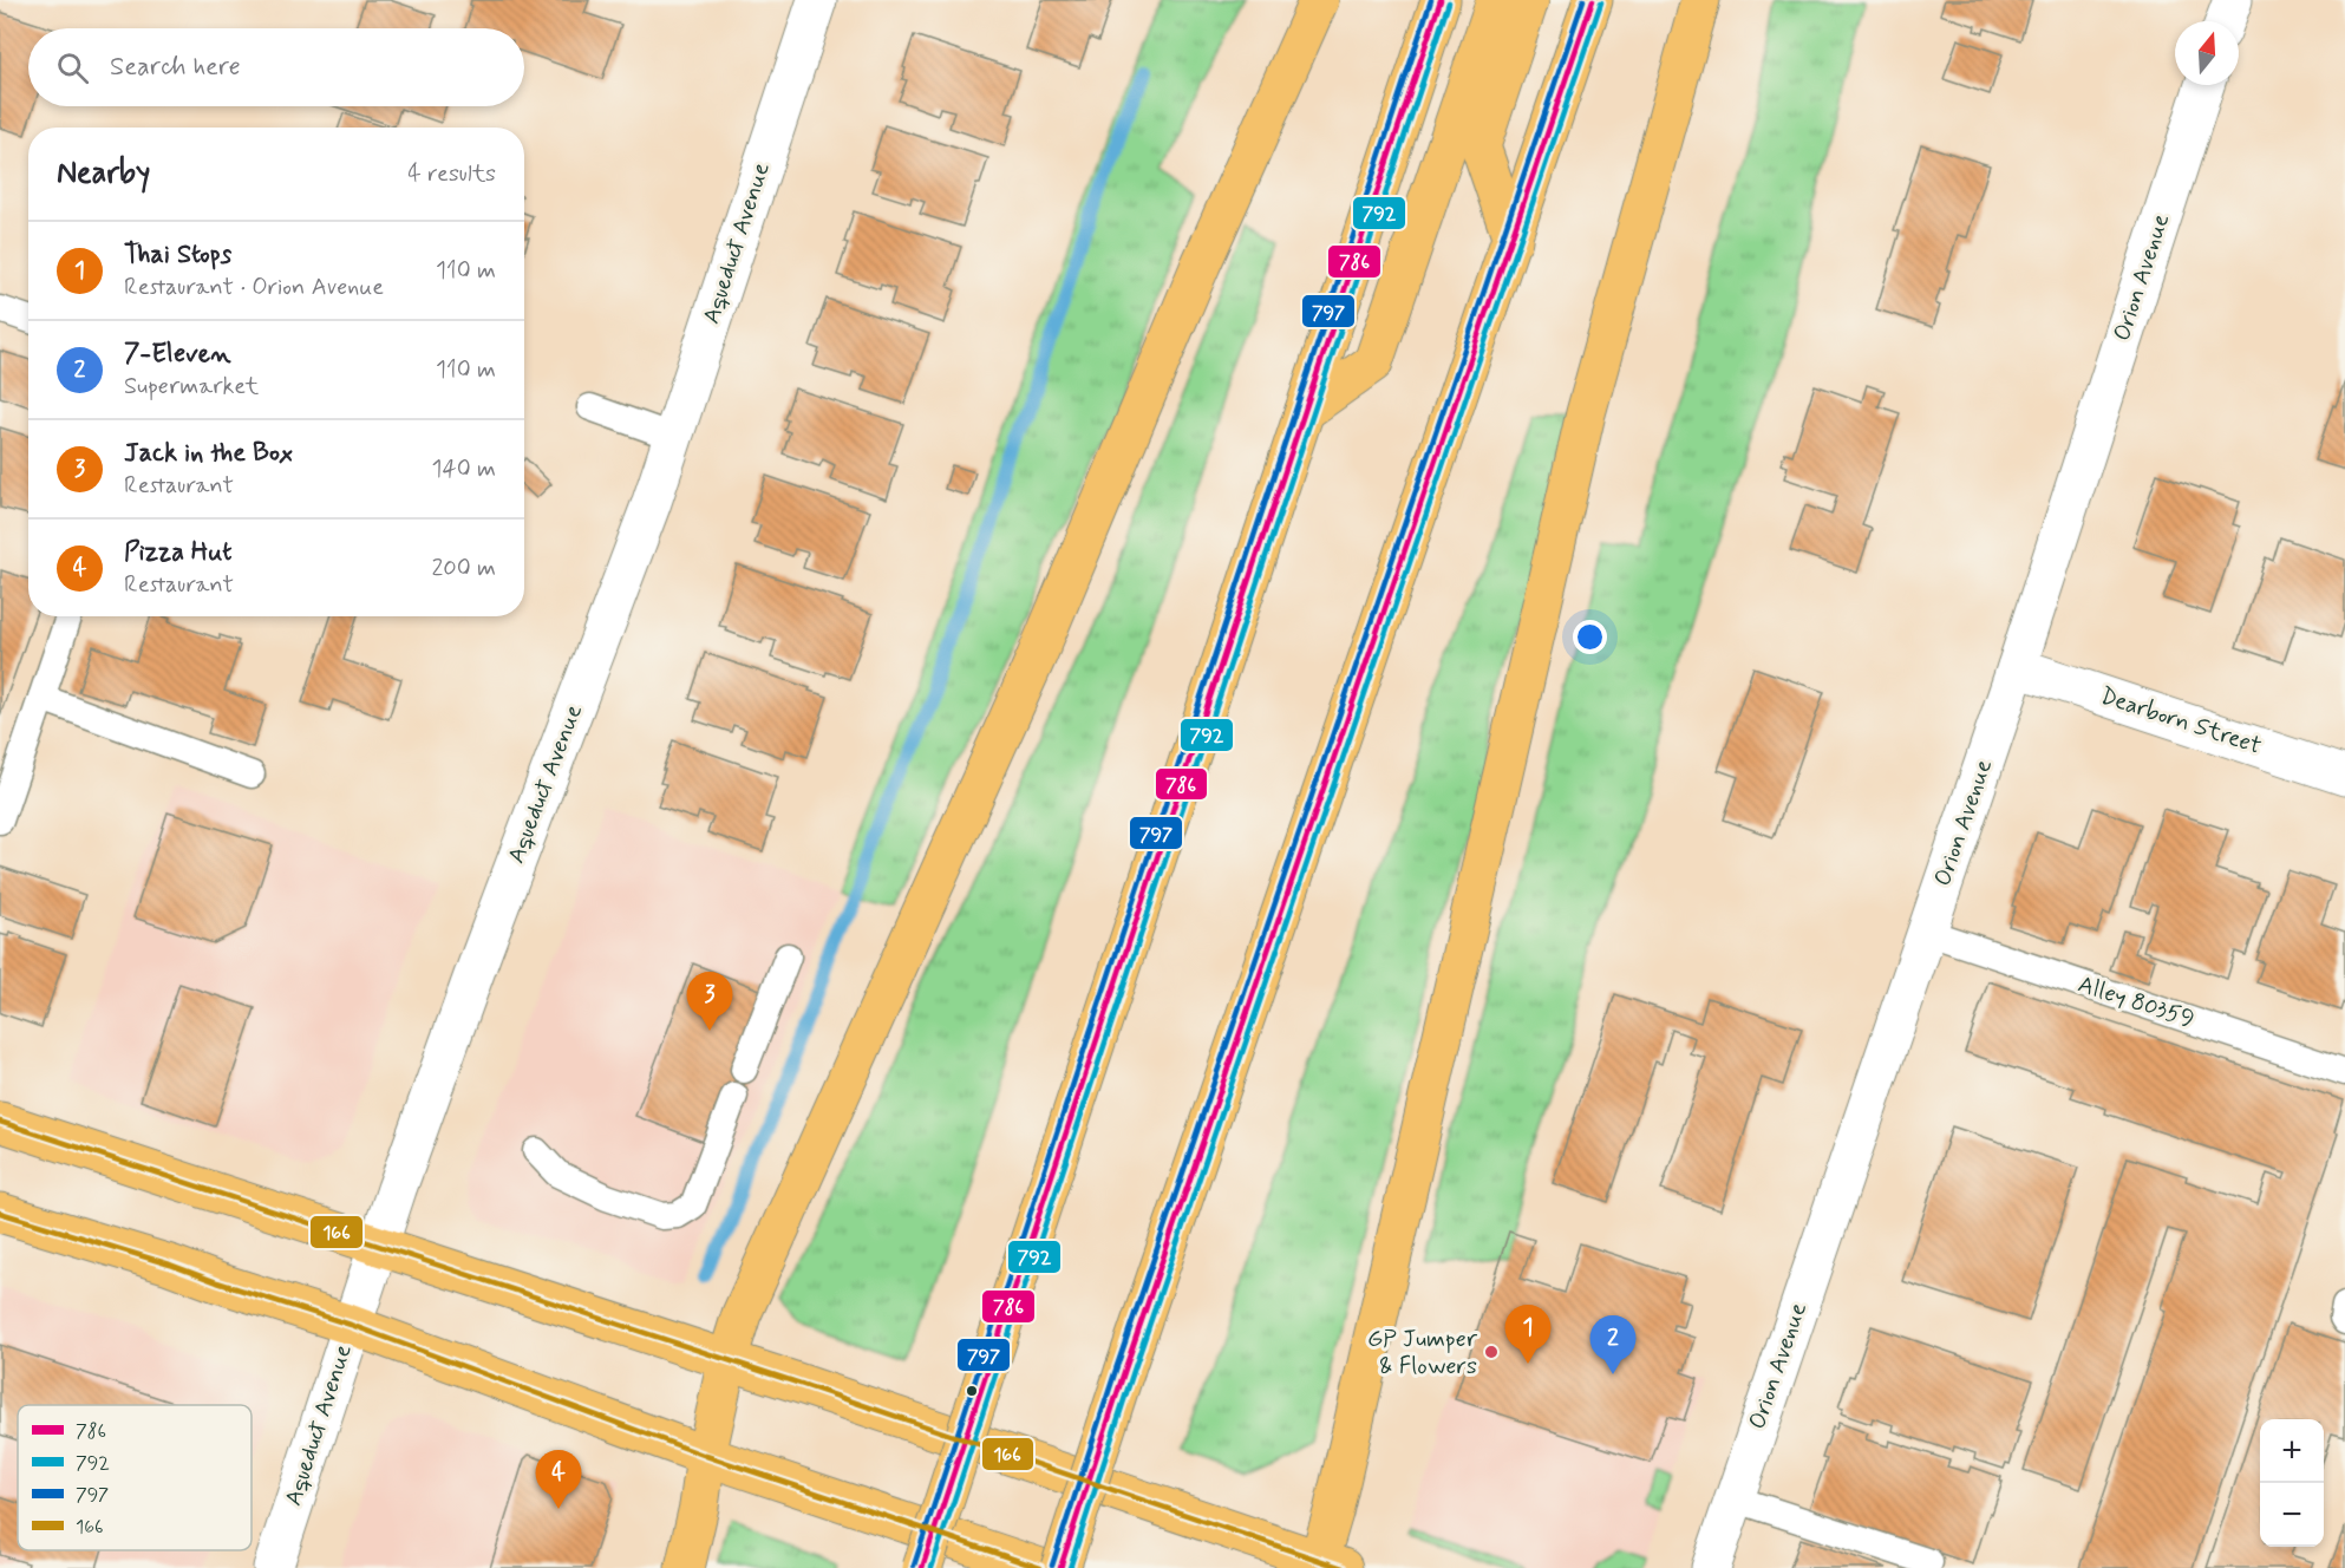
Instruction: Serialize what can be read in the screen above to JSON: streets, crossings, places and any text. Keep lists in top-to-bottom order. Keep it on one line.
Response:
{"streets":{"street":["Aqueduct Avenue","Orion Avenue","Dearborn Street"],"lane":["Alley 80359"]},"crossings":[["Orion Avenue","Dearborn Street"],["Orion Avenue","Alley 80359"]],"places":["GP Jumper & Flowers"],"lines":["transit line 786","transit line 797","transit line 792","transit line 166"],"legend":["786","792","797","166"],"north":"top","page":{"search":"Search here","heading":["Nearby","4 results"],"list":[{"mark":"1","name":"Thai Stops","note":"Restaurant · Orion Avenue","value":"110 m"},{"mark":"2","name":"7-Eleven","note":"Supermarket","value":"110 m"},{"mark":"3","name":"Jack in the Box","note":"Restaurant","value":"140 m"},{"mark":"4","name":"Pizza Hut","note":"Restaurant","value":"200 m"}],"pins":["3","1","2","4"],"map_buttons":["+","−"]}}
